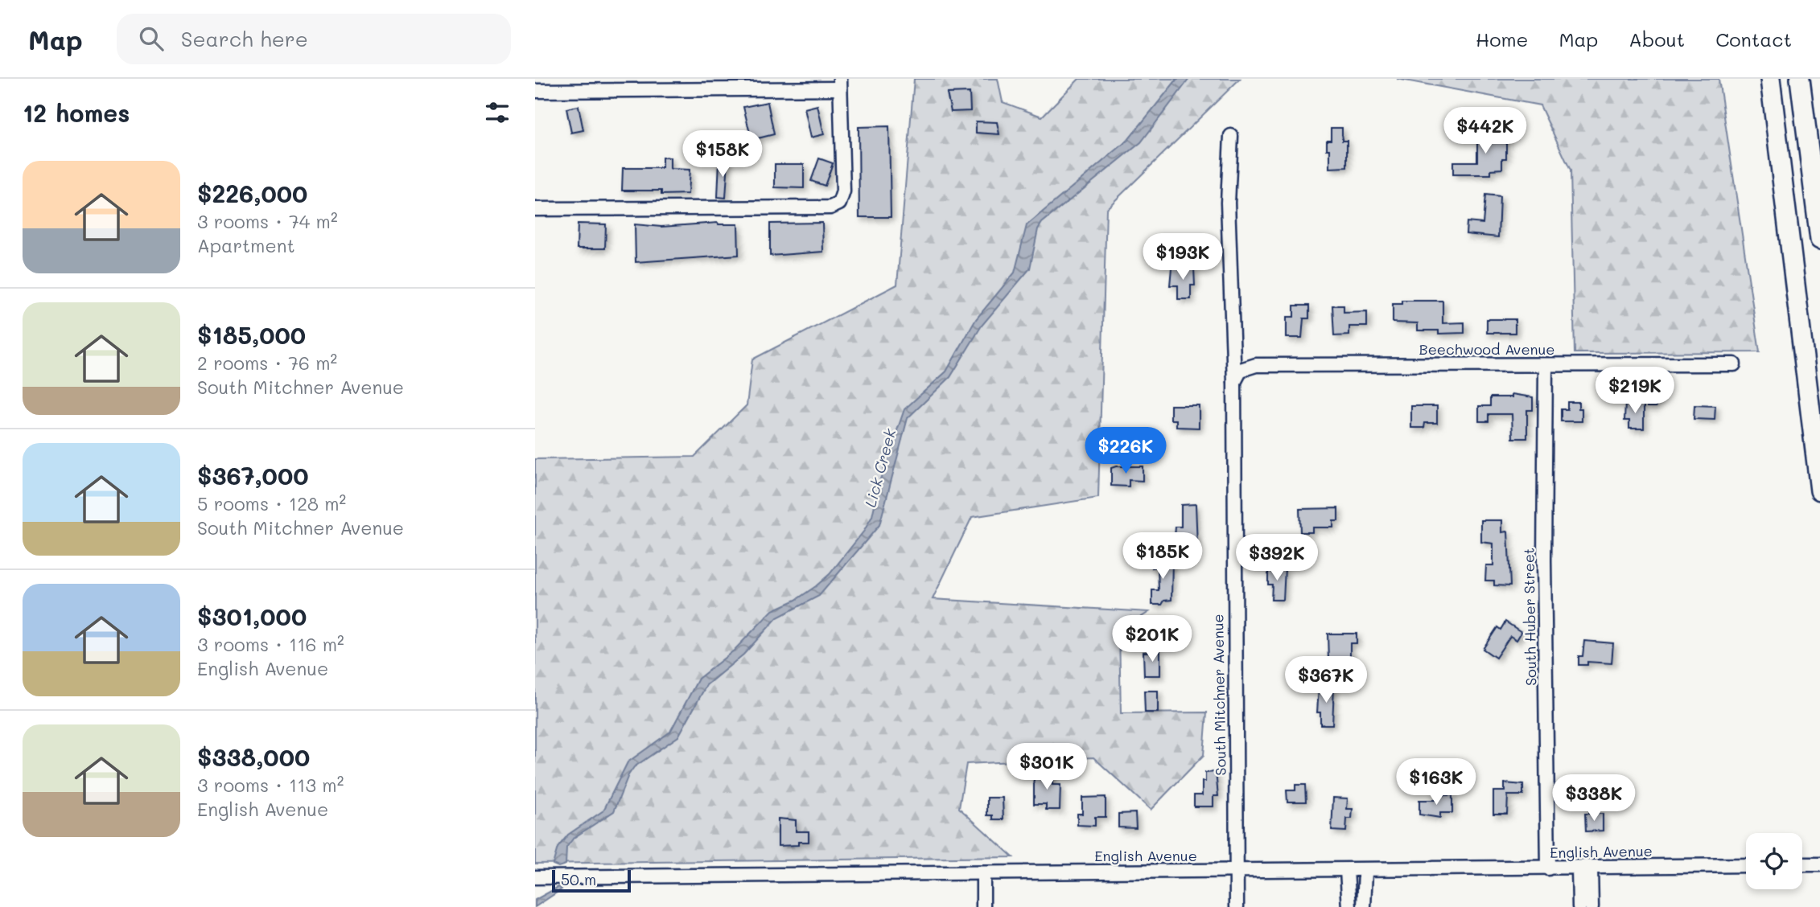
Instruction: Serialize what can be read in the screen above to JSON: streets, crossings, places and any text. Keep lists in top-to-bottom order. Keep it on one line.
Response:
{"streets":{"street":["Beechwood Avenue","South Huber Street","South Mitchner Avenue","English Avenue"]},"crossings":[["Beechwood Avenue","South Huber Street"],["Beechwood Avenue","South Mitchner Avenue"],["South Huber Street","English Avenue"],["South Mitchner Avenue","English Avenue"]],"water":["Lick Creek"],"scale_bar":"50 m","page":{"header":"Map","search":"Search here","nav":["Home","Map","About","Contact"],"heading":"12 homes","price":["$442K","$158K","$193K","$219K","$226K","$185K","$392K","$201K","$367K","$301K","$163K","$338K"],"list":[{"name":"$226,000","note":"3 rooms · 74 m² · Apartment"},{"name":"$185,000","note":"2 rooms · 76 m² · South Mitchner Avenue"},{"name":"$367,000","note":"5 rooms · 128 m² · South Mitchner Avenue"},{"name":"$301,000","note":"3 rooms · 116 m² · English Avenue"},{"name":"$338,000","note":"3 rooms · 113 m² · English Avenue"}],"scale":"50 m"}}
